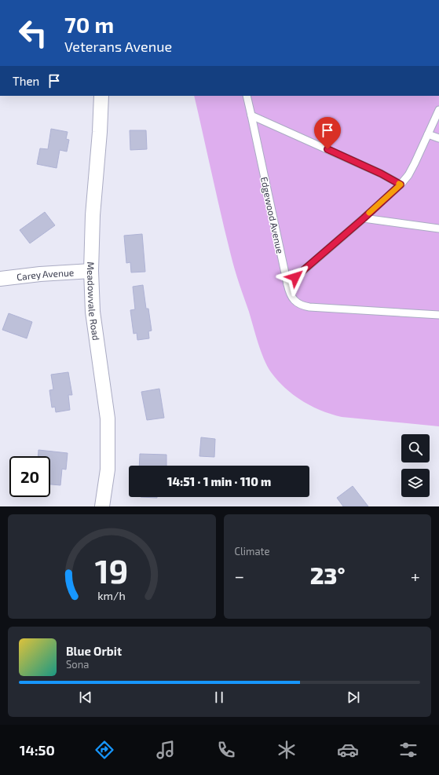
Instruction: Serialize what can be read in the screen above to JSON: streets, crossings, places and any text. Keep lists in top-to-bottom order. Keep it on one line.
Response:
{"streets":{"street":["Carey Avenue","Meadowvale Road"],"lane":["Edgewood Avenue"]},"crossings":[["Carey Avenue","Meadowvale Road"]],"page":{"turn":["70 m","Veterans Avenue"],"then":"Then","limit":"20","trip":"14:51 · 1 min · 110 m","tile":"Climate","heat":["−","23°","+"],"song":["Blue Orbit","Sona"],"tabs":"14:50","gauge":["19","km/h"]}}
